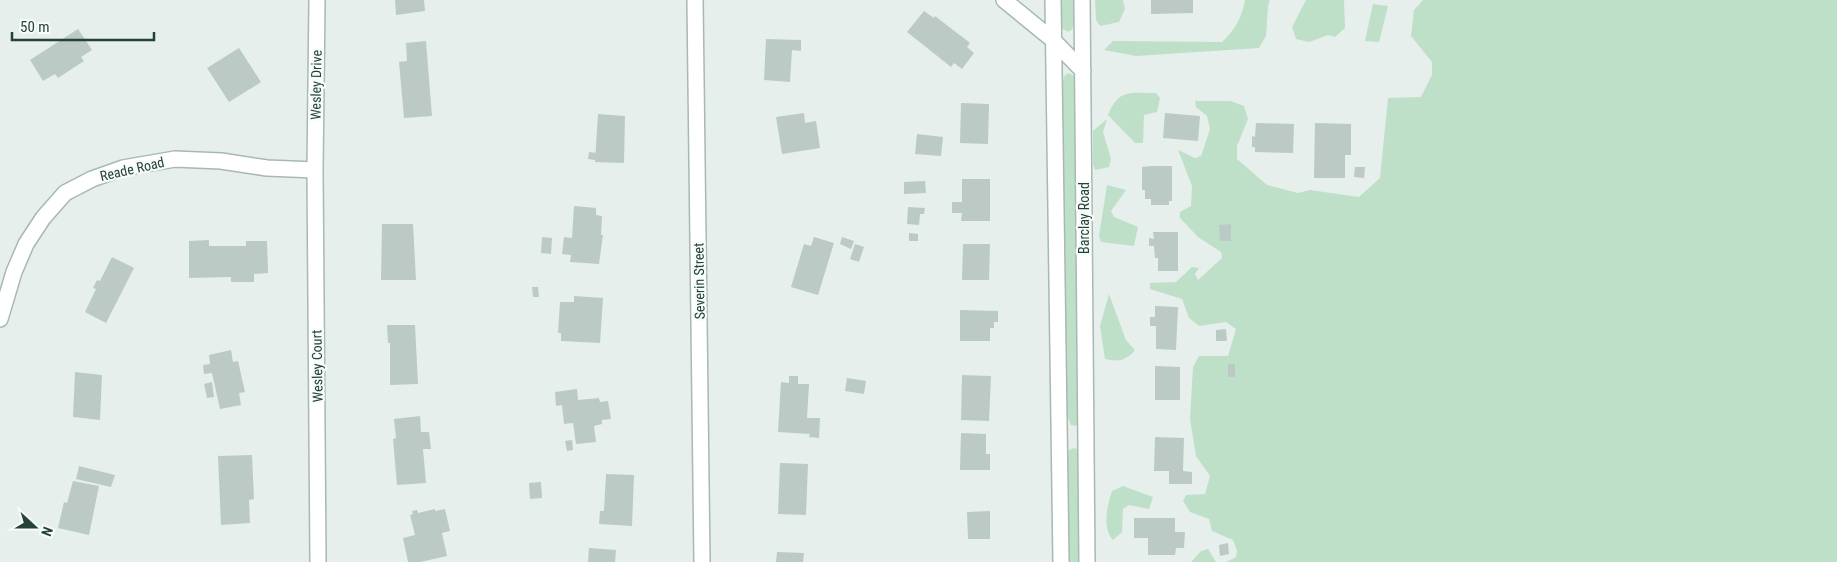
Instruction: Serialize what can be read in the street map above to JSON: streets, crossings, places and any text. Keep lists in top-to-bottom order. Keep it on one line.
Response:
{"streets":{"street":["Wesley Drive","Reade Road","Barclay Road","Severin Street","Wesley Court"]},"crossings":[["Wesley Drive","Reade Road"],["Wesley Drive","Wesley Court"],["Reade Road","Wesley Court"]],"scale_bar":"50 m","north":"right"}
